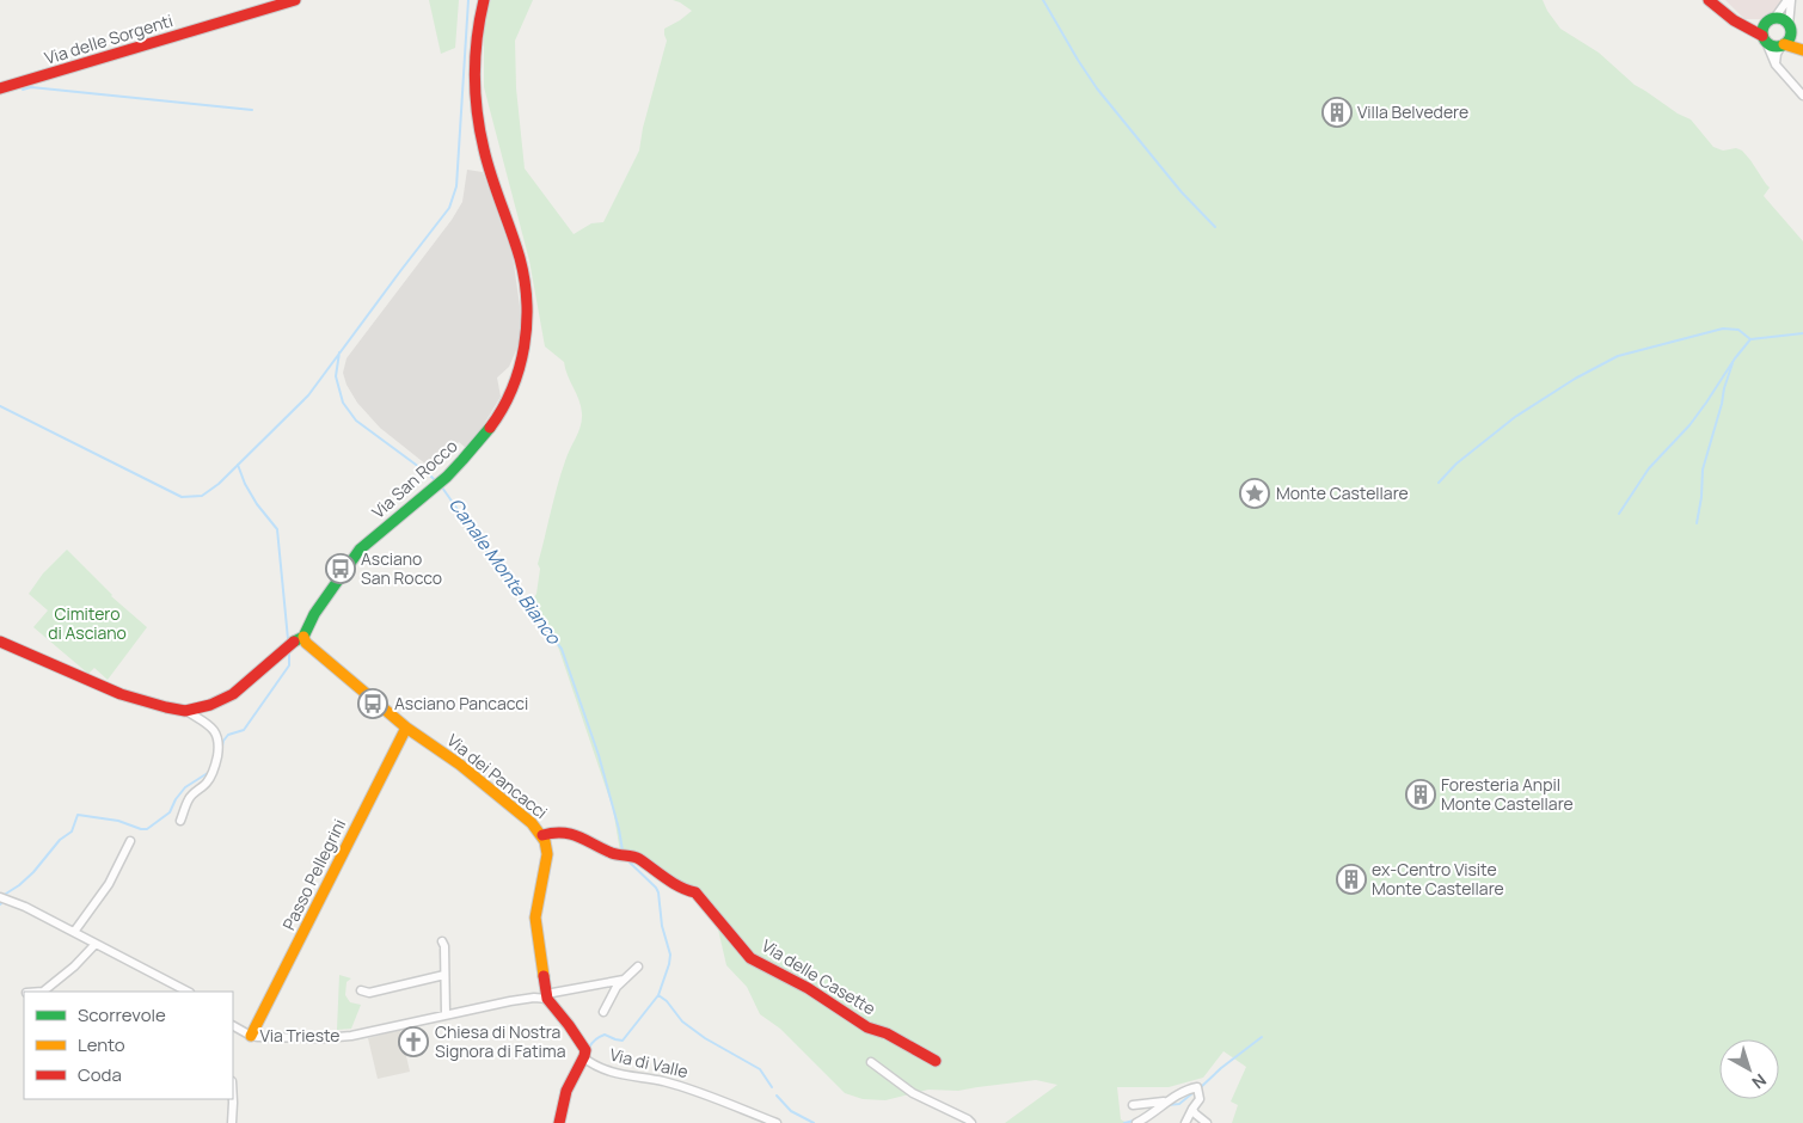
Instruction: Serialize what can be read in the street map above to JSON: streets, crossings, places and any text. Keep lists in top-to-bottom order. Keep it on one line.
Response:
{"streets":{"street":["Via delle Sorgenti","Via San Rocco","Via dei Pancacci","Passo Pellegrini","Via delle Casette","Via Trieste","Via di Valle"]},"crossings":[["Via San Rocco","Via dei Pancacci"],["Via dei Pancacci","Passo Pellegrini"],["Via dei Pancacci","Via delle Casette"],["Via dei Pancacci","Via Trieste"],["Via dei Pancacci","Via di Valle"],["Passo Pellegrini","Via Trieste"],["Via Trieste","Via di Valle"]],"water":["Canale Monte Bianco"],"parks":["Cimitero di Asciano"],"places":{"building":["Villa Belvedere","Foresteria Anpil Monte Castellare","ex-Centro Visite Monte Castellare"],"place":["Monte Castellare"],"bus stop":["Asciano San Rocco","Asciano Pancacci"],"church":["Chiesa di Nostra Signora di Fatima"]},"legend":["Scorrevole","Lento","Coda"],"north":"bottom right"}
